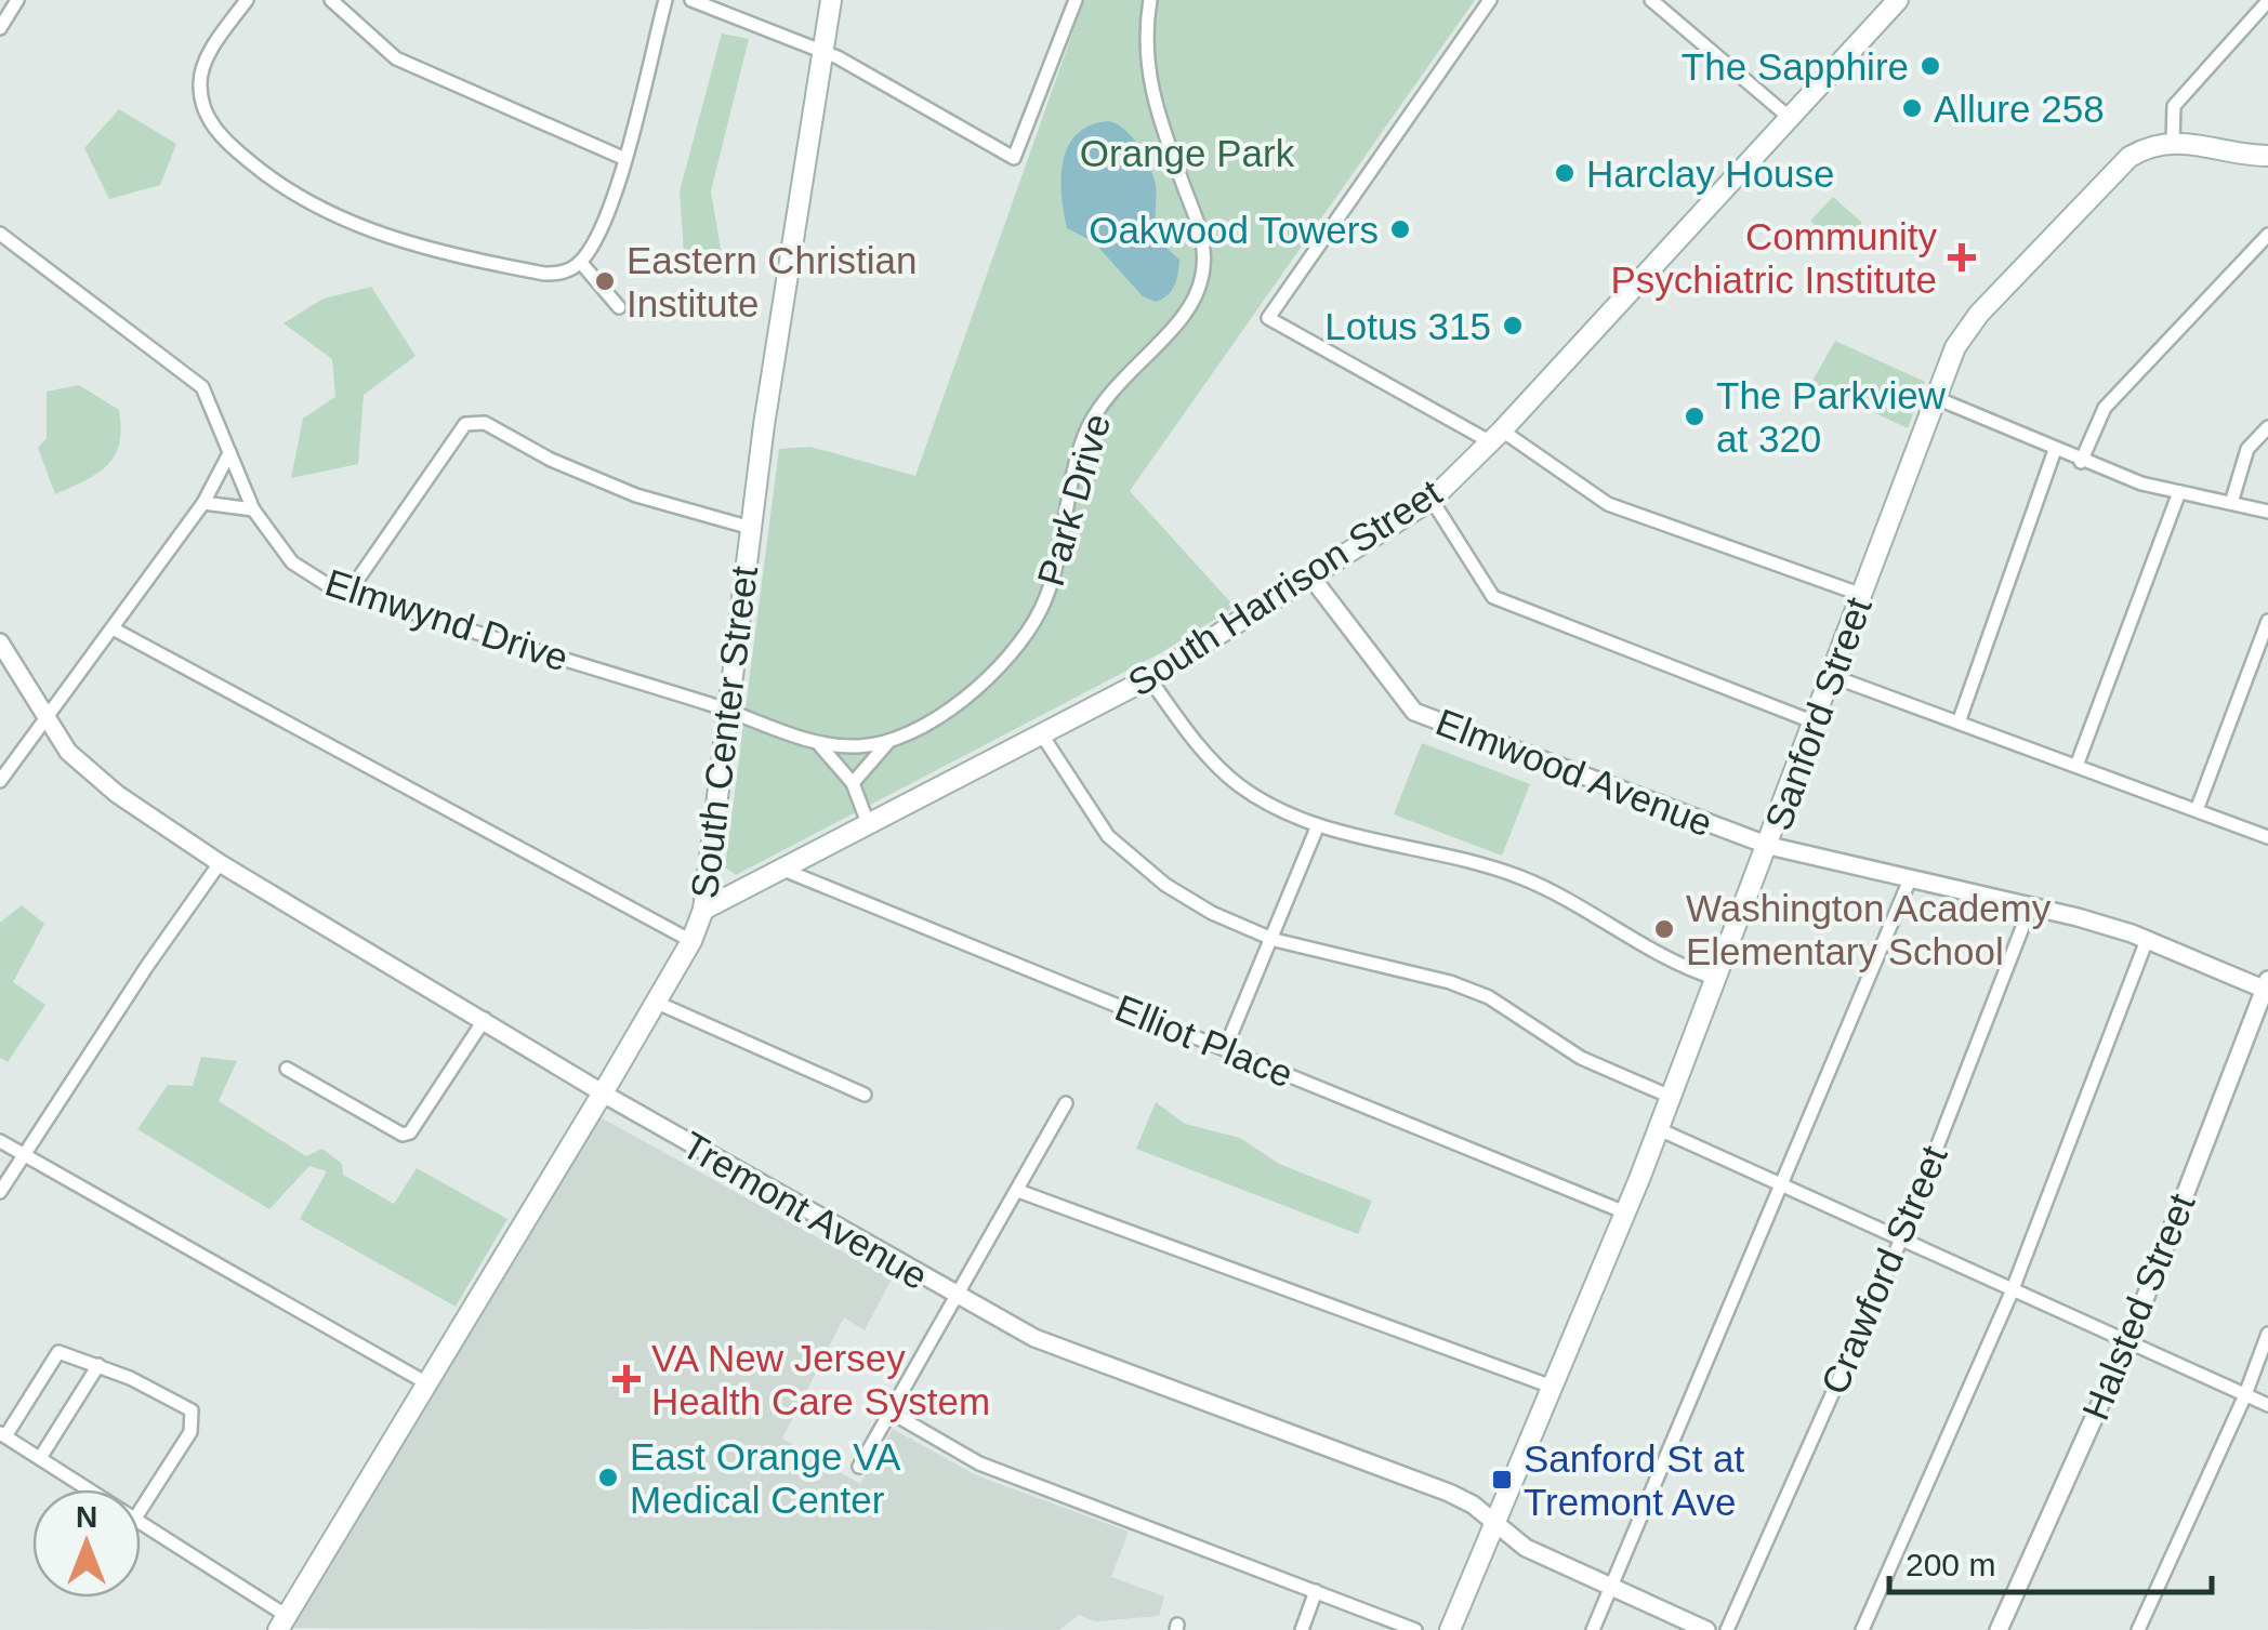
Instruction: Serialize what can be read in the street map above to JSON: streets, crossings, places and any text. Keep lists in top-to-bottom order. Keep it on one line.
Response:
{"streets":{"main road":["South Harrison Street","Sanford Street","South Center Street"],"street":["Park Drive","Elmwynd Drive","Elmwood Avenue","Elliot Place","Tremont Avenue","Crawford Street","Halsted Street"]},"crossings":[["Park Drive","Elmwynd Drive"],["Park Drive","South Center Street"],["South Harrison Street","South Center Street"],["South Harrison Street","Elmwood Avenue"],["South Harrison Street","Elliot Place"],["Elmwynd Drive","South Center Street"],["Sanford Street","Elmwood Avenue"],["Sanford Street","Elliot Place"],["Sanford Street","Tremont Avenue"],["South Center Street","Tremont Avenue"],["Elmwood Avenue","Crawford Street"],["Elmwood Avenue","Halsted Street"]],"parks":["Orange Park"],"places":{"other":["The Sapphire","Allure 258","Harclay House","Oakwood Towers","Eastern Christian Institute","Lotus 315","The Parkview at 320","Washington Academy Elementary School","East Orange VA Medical Center"],"health":["Community Psychiatric Institute","VA New Jersey Health Care System"],"transit":["Sanford St at Tremont Ave"]},"scale_bar":"200 m","north":"top"}
